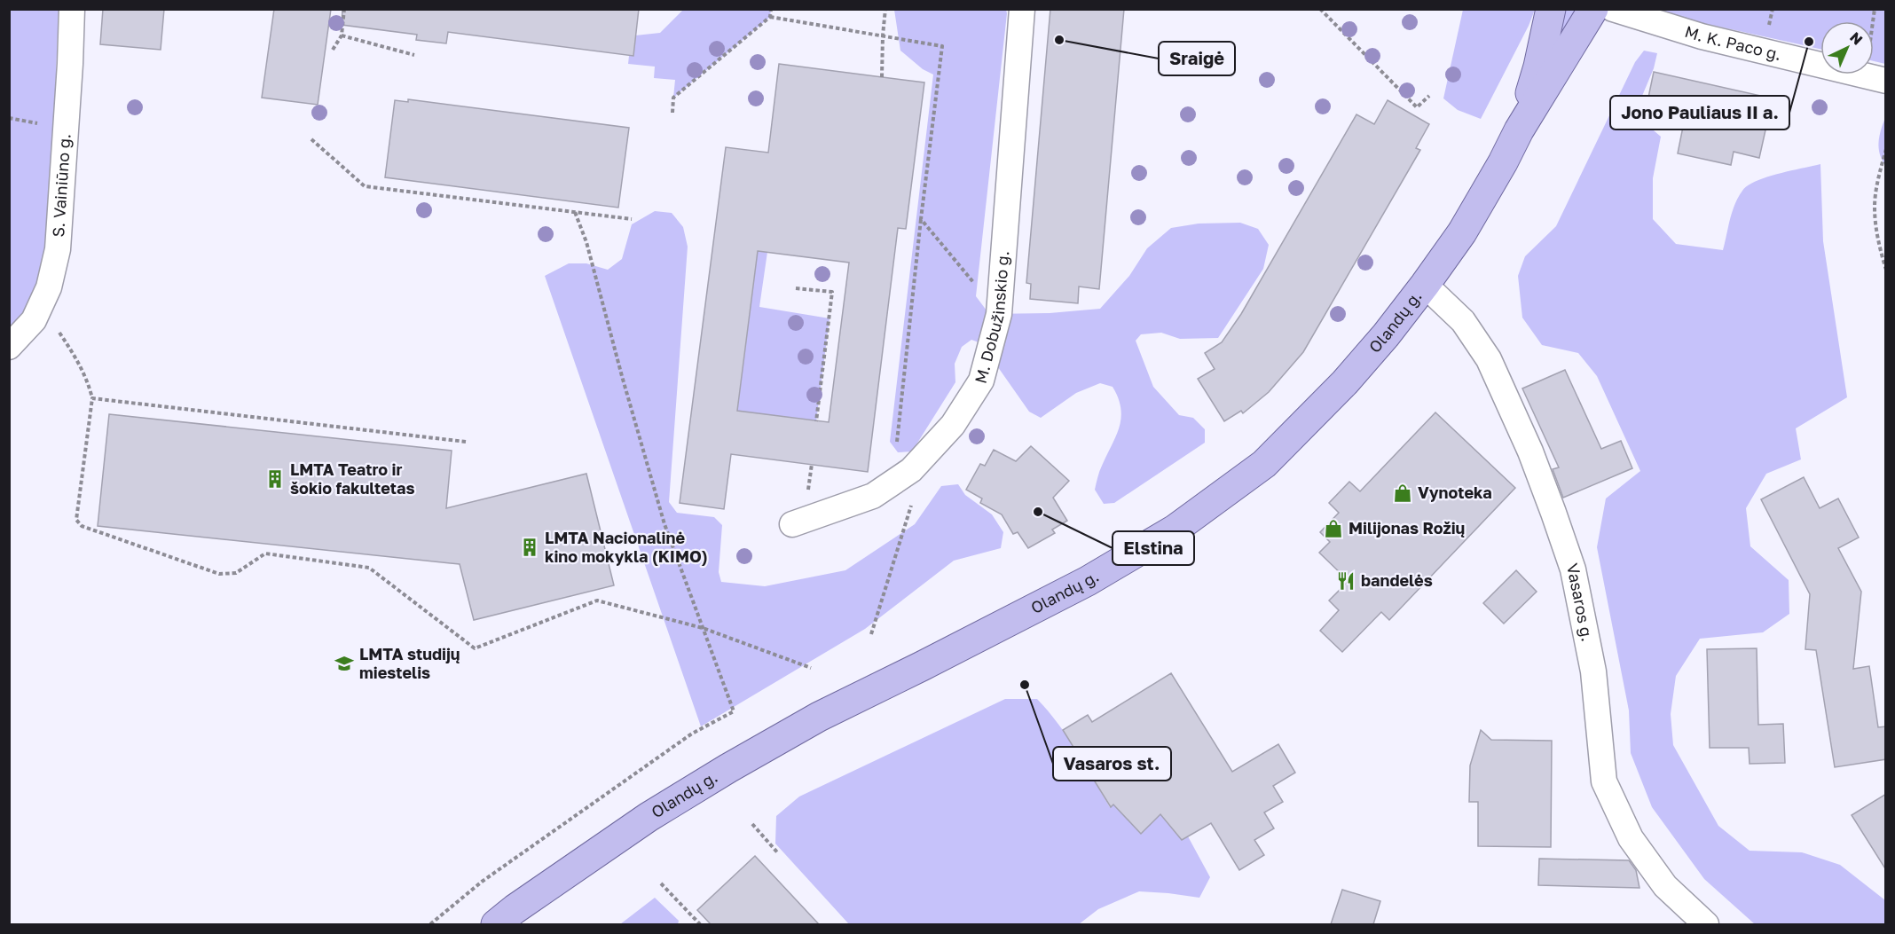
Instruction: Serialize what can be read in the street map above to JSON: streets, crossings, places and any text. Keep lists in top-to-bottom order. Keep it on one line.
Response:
{"streets":{"main road":["Olandų g."],"street":["M. K. Paco g.","S. Vainiūno g.","M. Dobužinskio g.","Vasaros g."]},"crossings":[["Olandų g.","Vasaros g."]],"places":{"other":["Sraigė","Jono Pauliaus II a.","Elstina","Vasaros st."],"building":["LMTA Teatro ir šokio fakultetas","LMTA Nacionalinė kino mokykla (KIMO)"],"shop":["Vynoteka","Milijonas Rožių"],"restaurant":["bandelės"],"school or university":["LMTA studijų miestelis"]},"north":"top right"}
